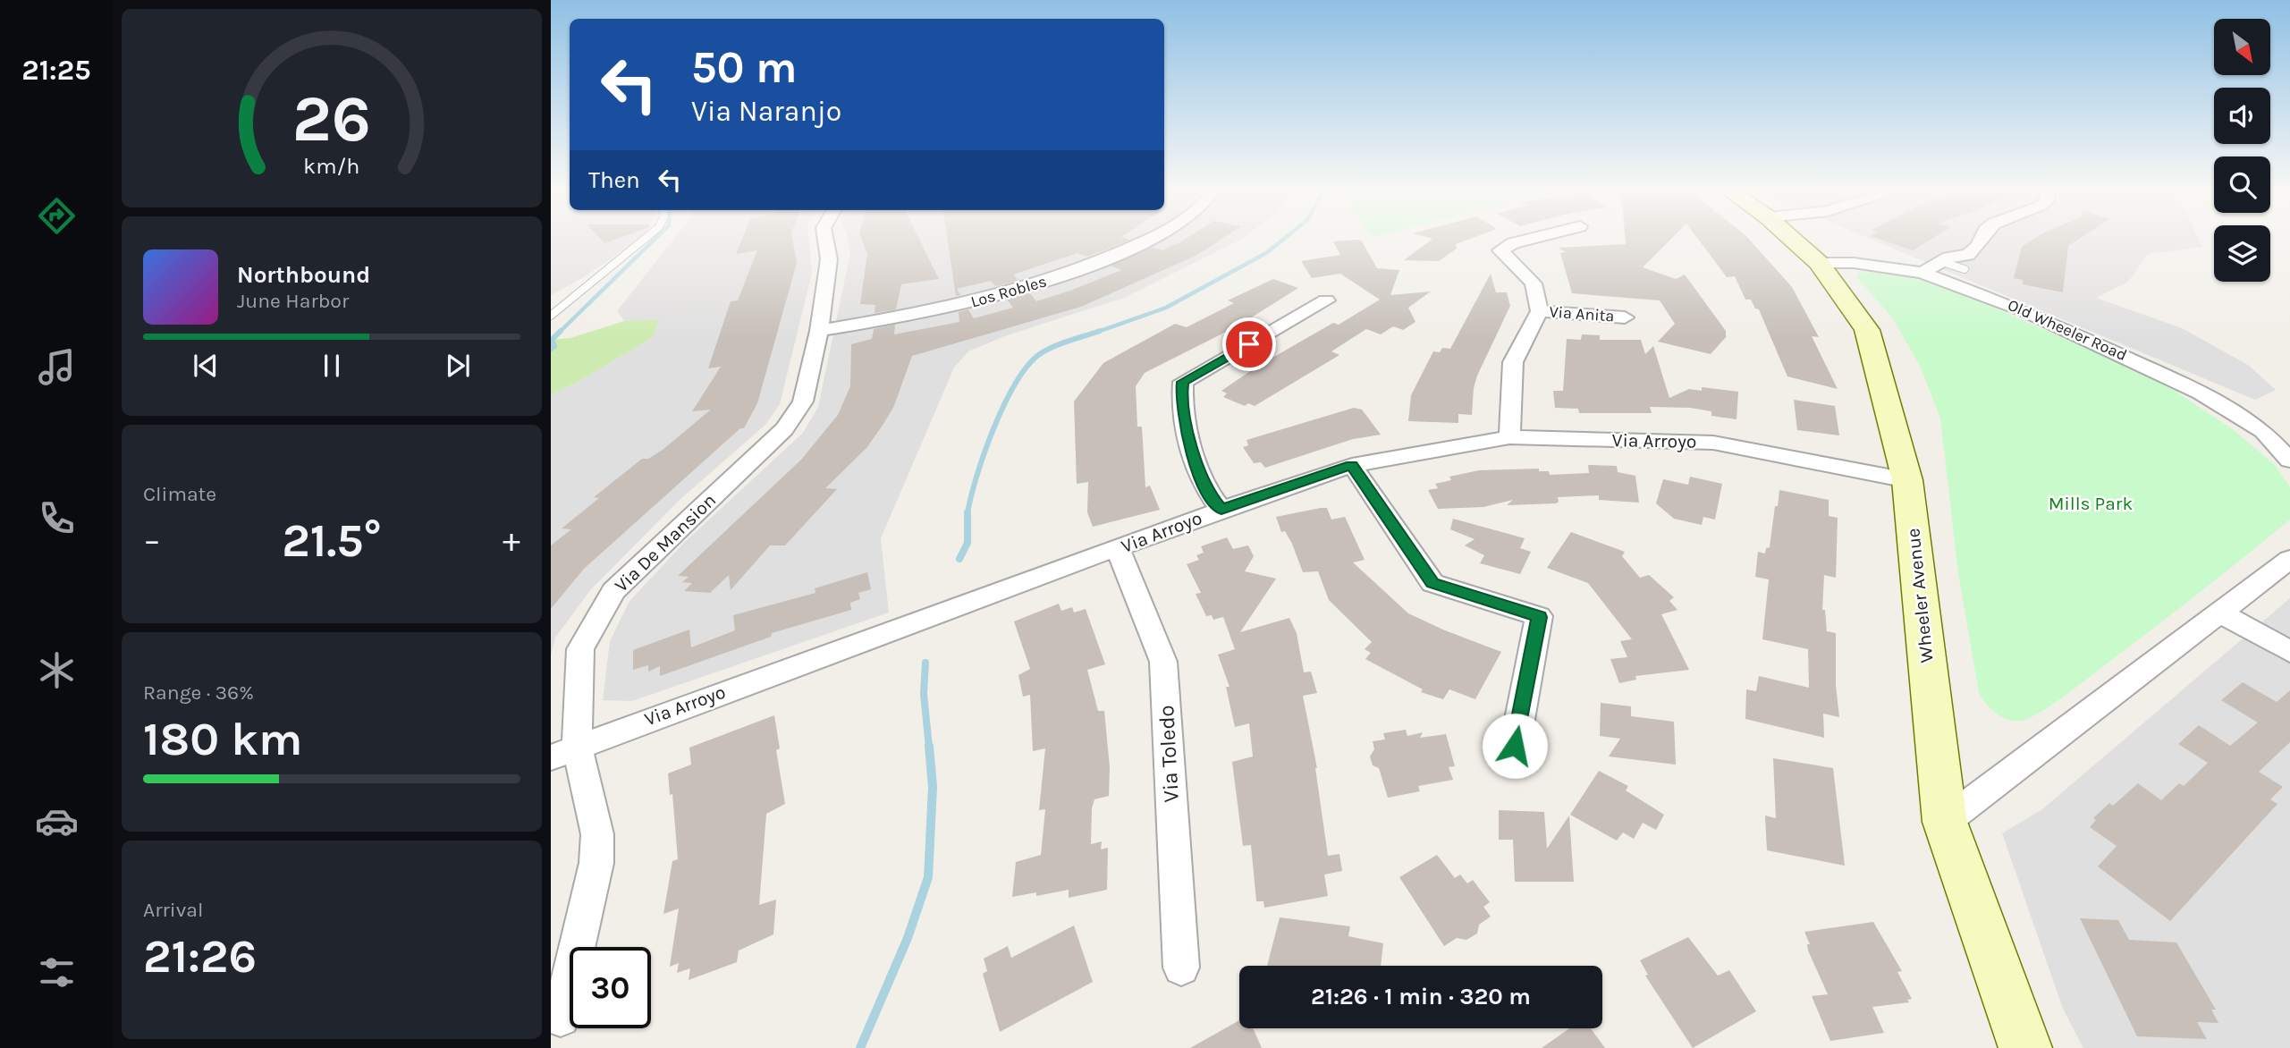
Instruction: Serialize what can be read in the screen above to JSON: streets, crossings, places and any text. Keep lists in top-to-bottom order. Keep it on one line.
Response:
{"streets":{"main road":["Wheeler Avenue"],"street":["Los Robles","Via Anita","Old Wheeler Road","Via Arroyo","Via De Mansion","Via Toledo"]},"crossings":[["Los Robles","Via De Mansion"],["Old Wheeler Road","Wheeler Avenue"],["Via Arroyo","Via De Mansion"],["Via Arroyo","Wheeler Avenue"],["Via Arroyo","Via Toledo"]],"parks":["Mills Park"],"north":"bottom right","page":{"tabs":"21:25","turn":["50 m","Via Naranjo"],"then":"Then","song":["Northbound","June Harbor"],"tile":["Climate",["Range · 36%","180 km"],["Arrival","21:26"]],"heat":["−","21.5°","+"],"limit":"30","trip":"21:26 · 1 min · 320 m","gauge":["26","km/h"]}}
